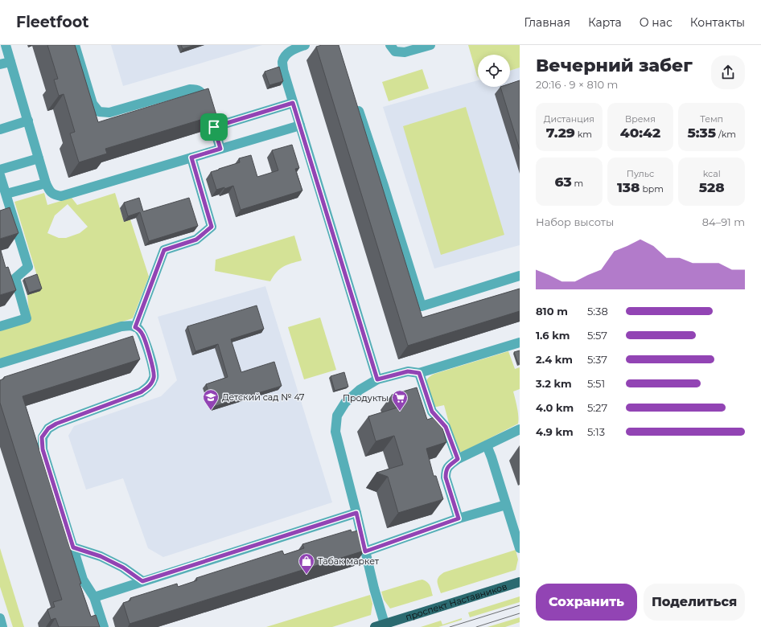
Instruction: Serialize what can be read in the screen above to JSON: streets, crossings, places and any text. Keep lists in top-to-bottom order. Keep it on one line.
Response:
{"streets":{"main road":["проспект Наставников"]},"places":{"school or university":["Детский сад № 47"],"supermarket":["Продукты"],"shop":["Табак маркет"]},"page":{"header":"Fleetfoot","nav":["Главная","Карта","О нас","Контакты"],"heading":["Вечерний забег","20:16 · 9 × 810 m"],"stats":[["Дистанция","7.29 km"],["Время","40:42"],["Темп","5:35 /km"],["63 m"],["Пульс","138 bpm"],["kcal","528"]],"chart":["Набор высоты","84–91 m"],"list":[{"name":"810 m","note":"5:38"},{"name":"1.6 km","note":"5:57"},{"name":"2.4 km","note":"5:37"},{"name":"3.2 km","note":"5:51"},{"name":"4.0 km","note":"5:27"},{"name":"4.9 km","note":"5:13"}],"buttons":["Сохранить","Поделиться"]}}
